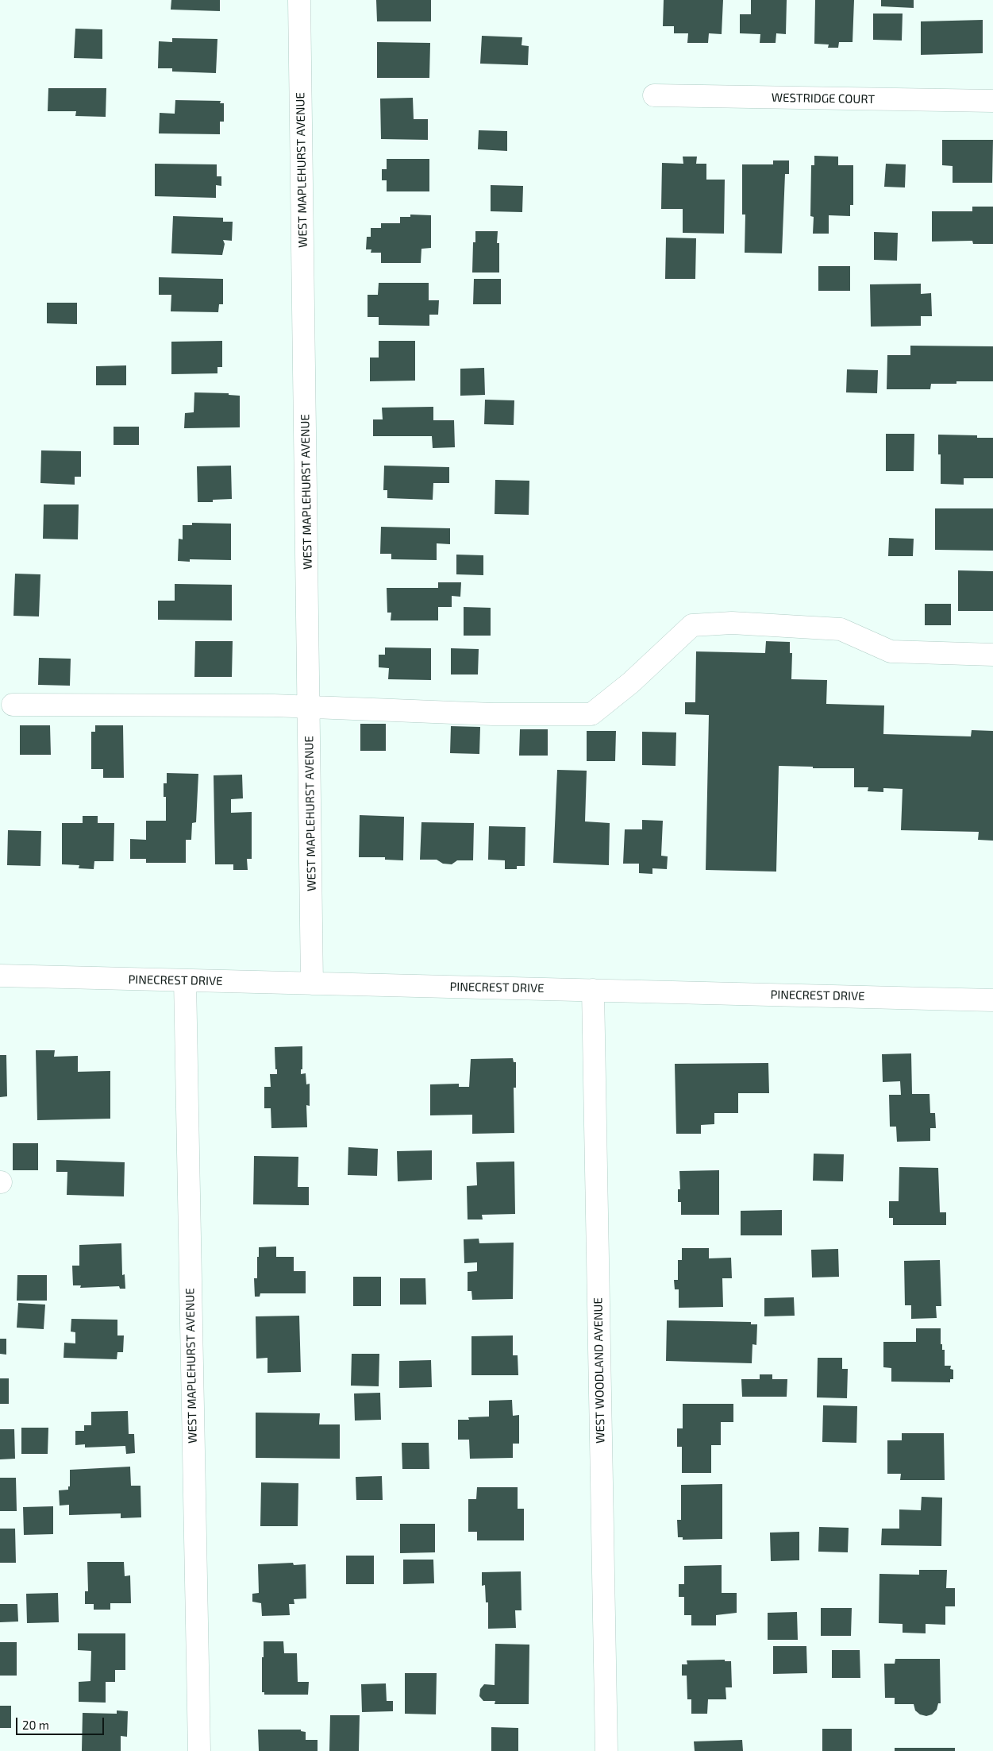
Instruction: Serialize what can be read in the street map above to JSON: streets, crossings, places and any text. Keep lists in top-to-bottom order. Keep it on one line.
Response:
{"streets":{"street":["WESTRIDGE COURT","WEST MAPLEHURST AVENUE","PINECREST DRIVE","WEST WOODLAND AVENUE"]},"crossings":[["WEST MAPLEHURST AVENUE","PINECREST DRIVE"],["PINECREST DRIVE","WEST WOODLAND AVENUE"]],"scale_bar":"20 m"}
